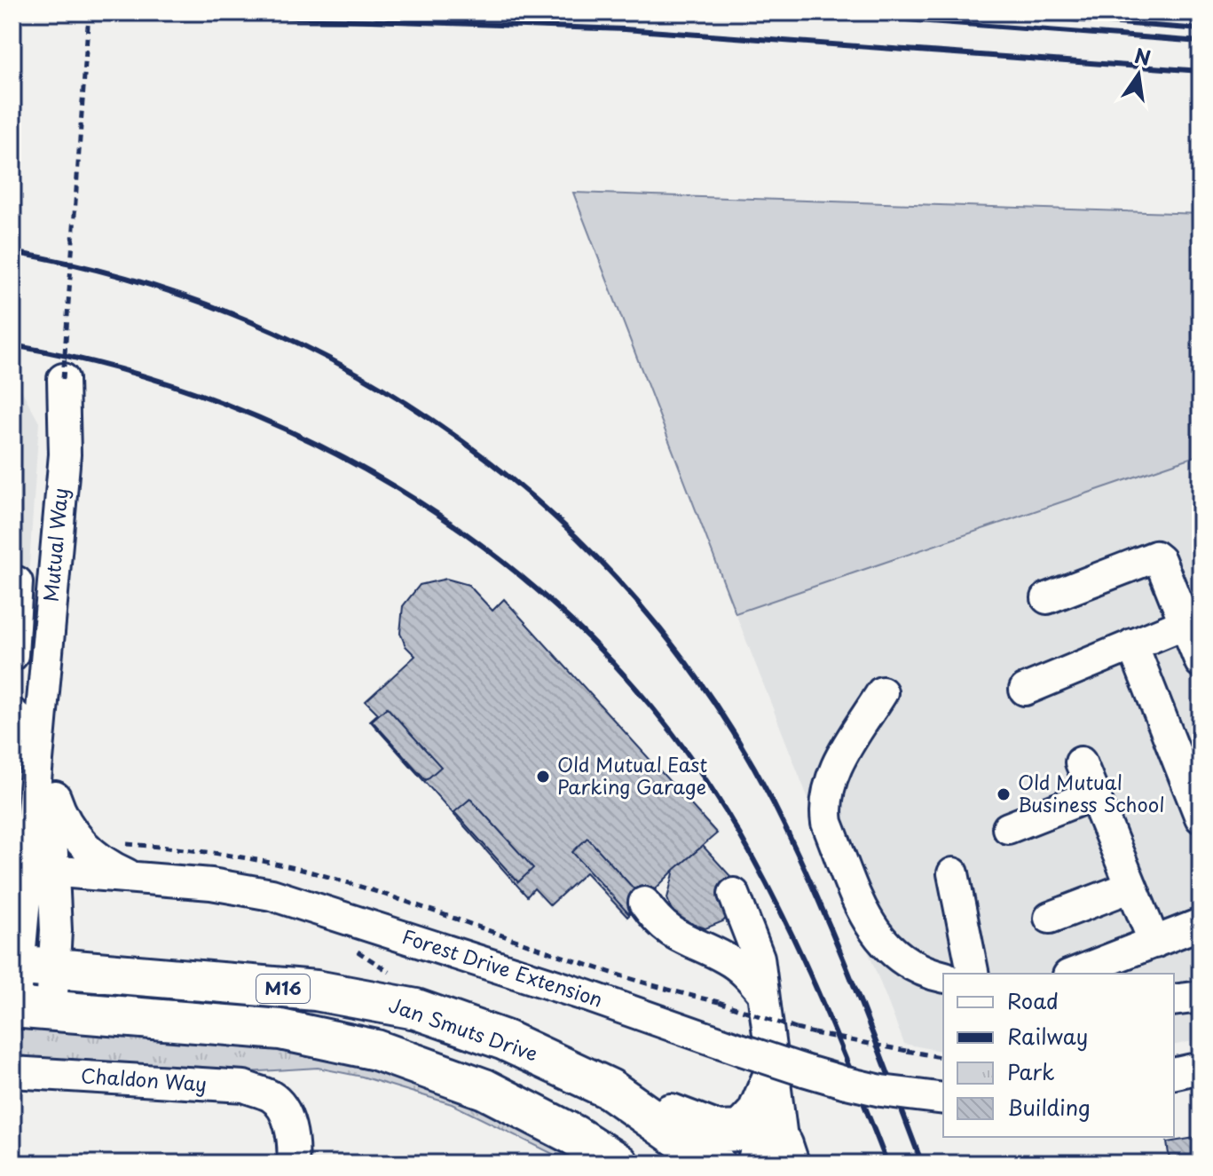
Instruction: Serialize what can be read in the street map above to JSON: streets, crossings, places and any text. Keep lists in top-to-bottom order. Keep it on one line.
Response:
{"streets":{"main road":["M16","Jan Smuts Drive"],"street":["Mutual Way","Forest Drive Extension","Chaldon Way"]},"crossings":[["Mutual Way","Forest Drive Extension"],["Mutual Way","M16"],["Mutual Way","Jan Smuts Drive"]],"places":["Old Mutual East Parking Garage","Old Mutual Business School"],"legend":["Road","Railway","Park","Building"],"north":"top"}
